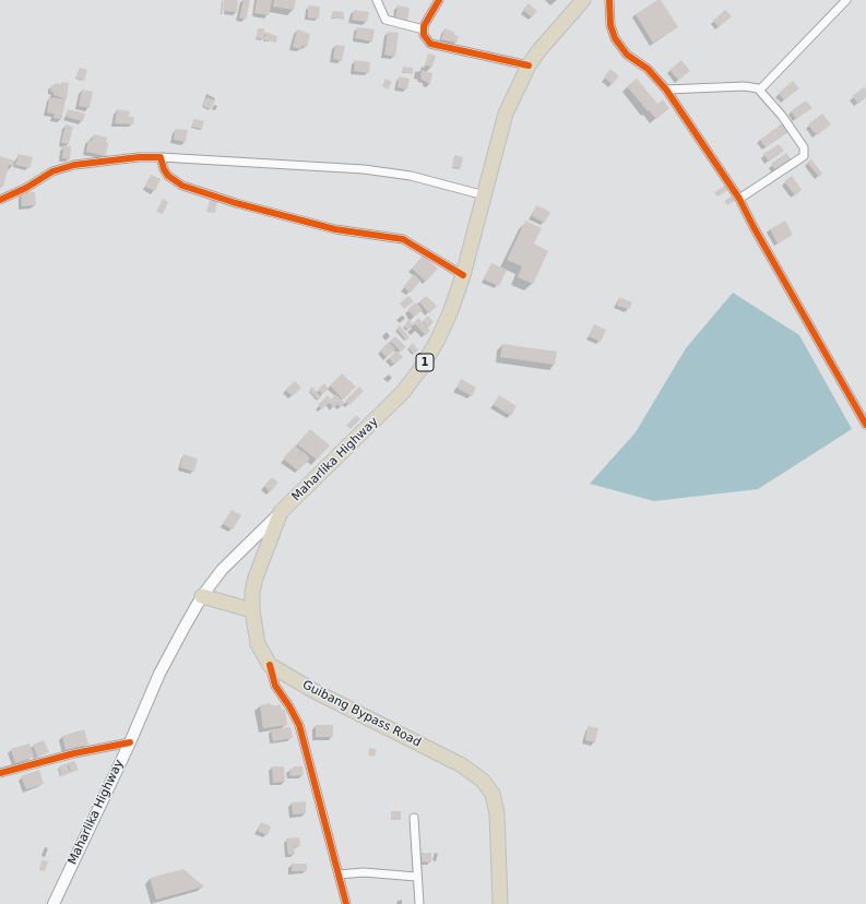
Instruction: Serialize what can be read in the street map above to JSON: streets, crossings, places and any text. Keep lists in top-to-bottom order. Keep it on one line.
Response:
{"streets":{"highway":["1","Maharlika Highway","Guibang Bypass Road"]},"crossings":[["Maharlika Highway","Guibang Bypass Road"]]}
